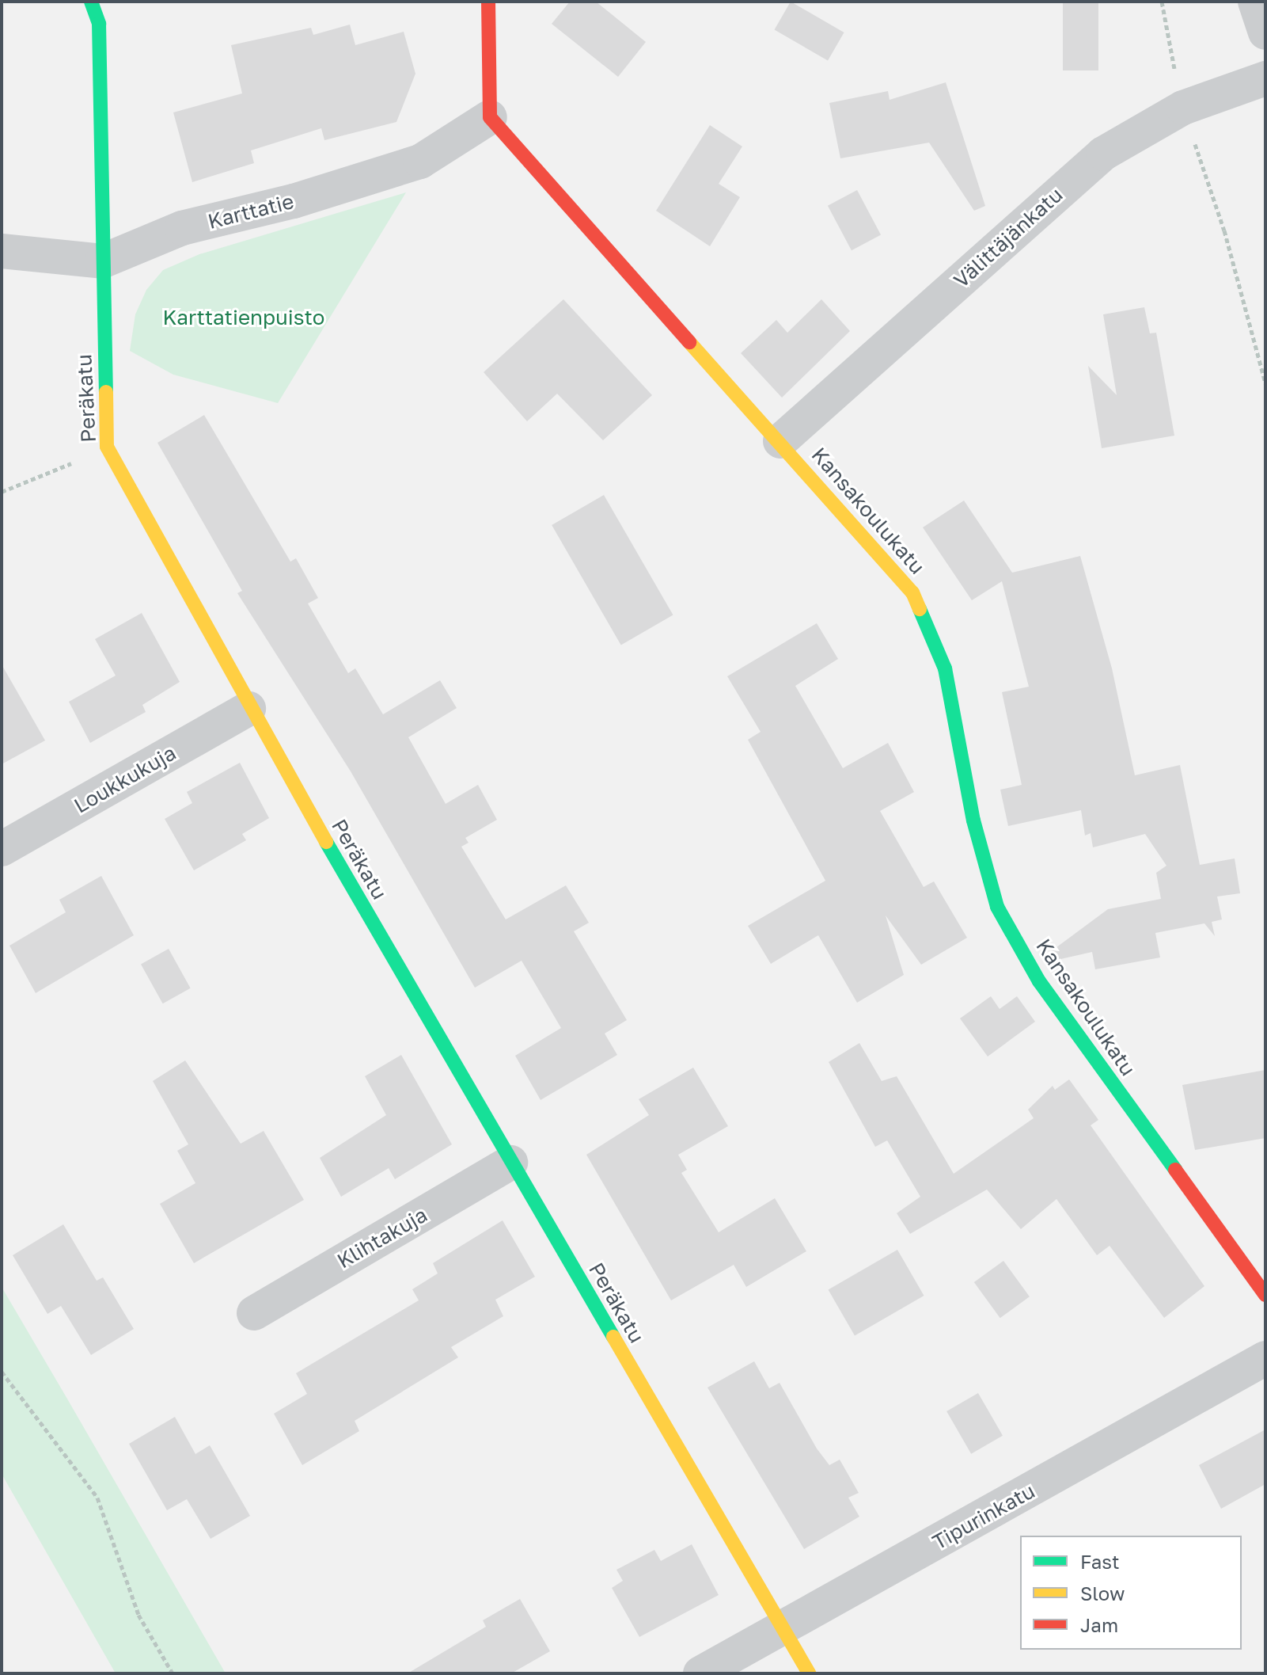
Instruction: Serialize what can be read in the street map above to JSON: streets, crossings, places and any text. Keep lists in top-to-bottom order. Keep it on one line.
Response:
{"streets":{"street":["Karttatie","Välittäjänkatu","Peräkatu","Kansakoulukatu","Loukkukuja","Klihtakuja","Tipurinkatu"]},"crossings":[["Karttatie","Peräkatu"],["Karttatie","Kansakoulukatu"],["Välittäjänkatu","Kansakoulukatu"],["Peräkatu","Loukkukuja"],["Peräkatu","Klihtakuja"],["Peräkatu","Tipurinkatu"]],"parks":["Karttatienpuisto"],"legend":["Fast","Slow","Jam"]}
